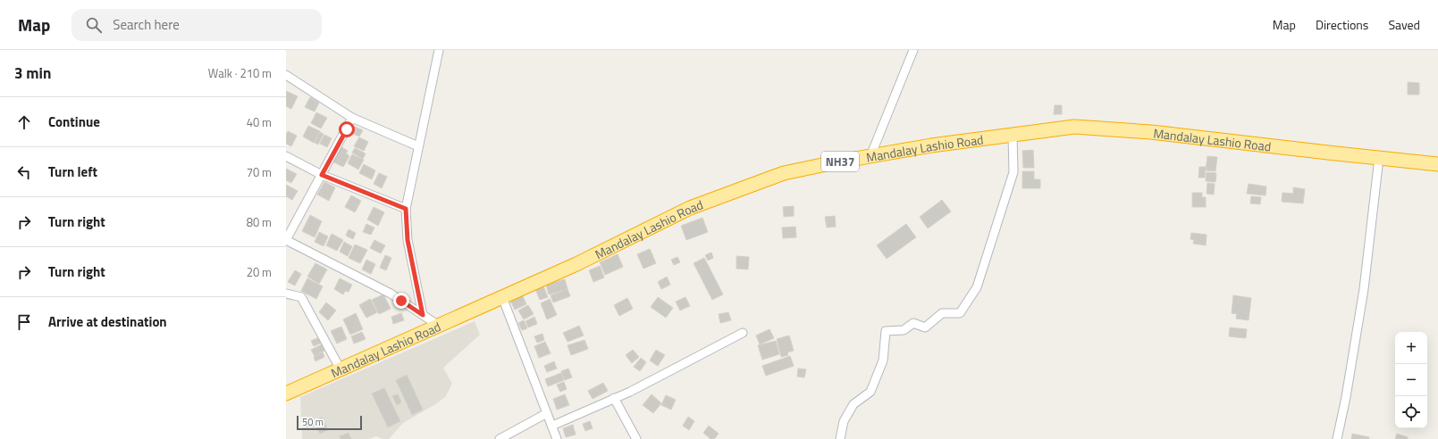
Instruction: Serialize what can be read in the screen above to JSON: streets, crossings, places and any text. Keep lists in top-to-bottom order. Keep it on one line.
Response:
{"streets":{"highway":["Mandalay Lashio Road","NH37"]},"scale_bar":"50 m","page":{"header":"Map","search":"Search here","nav":["Map","Directions","Saved"],"heading":["3 min","Walk · 210 m"],"list":[["Continue","40 m"],["Turn left","70 m"],["Turn right","80 m"],["Turn right","20 m"],"Arrive at destination"],"map_buttons":["+","−"],"scale":"50 m"}}
